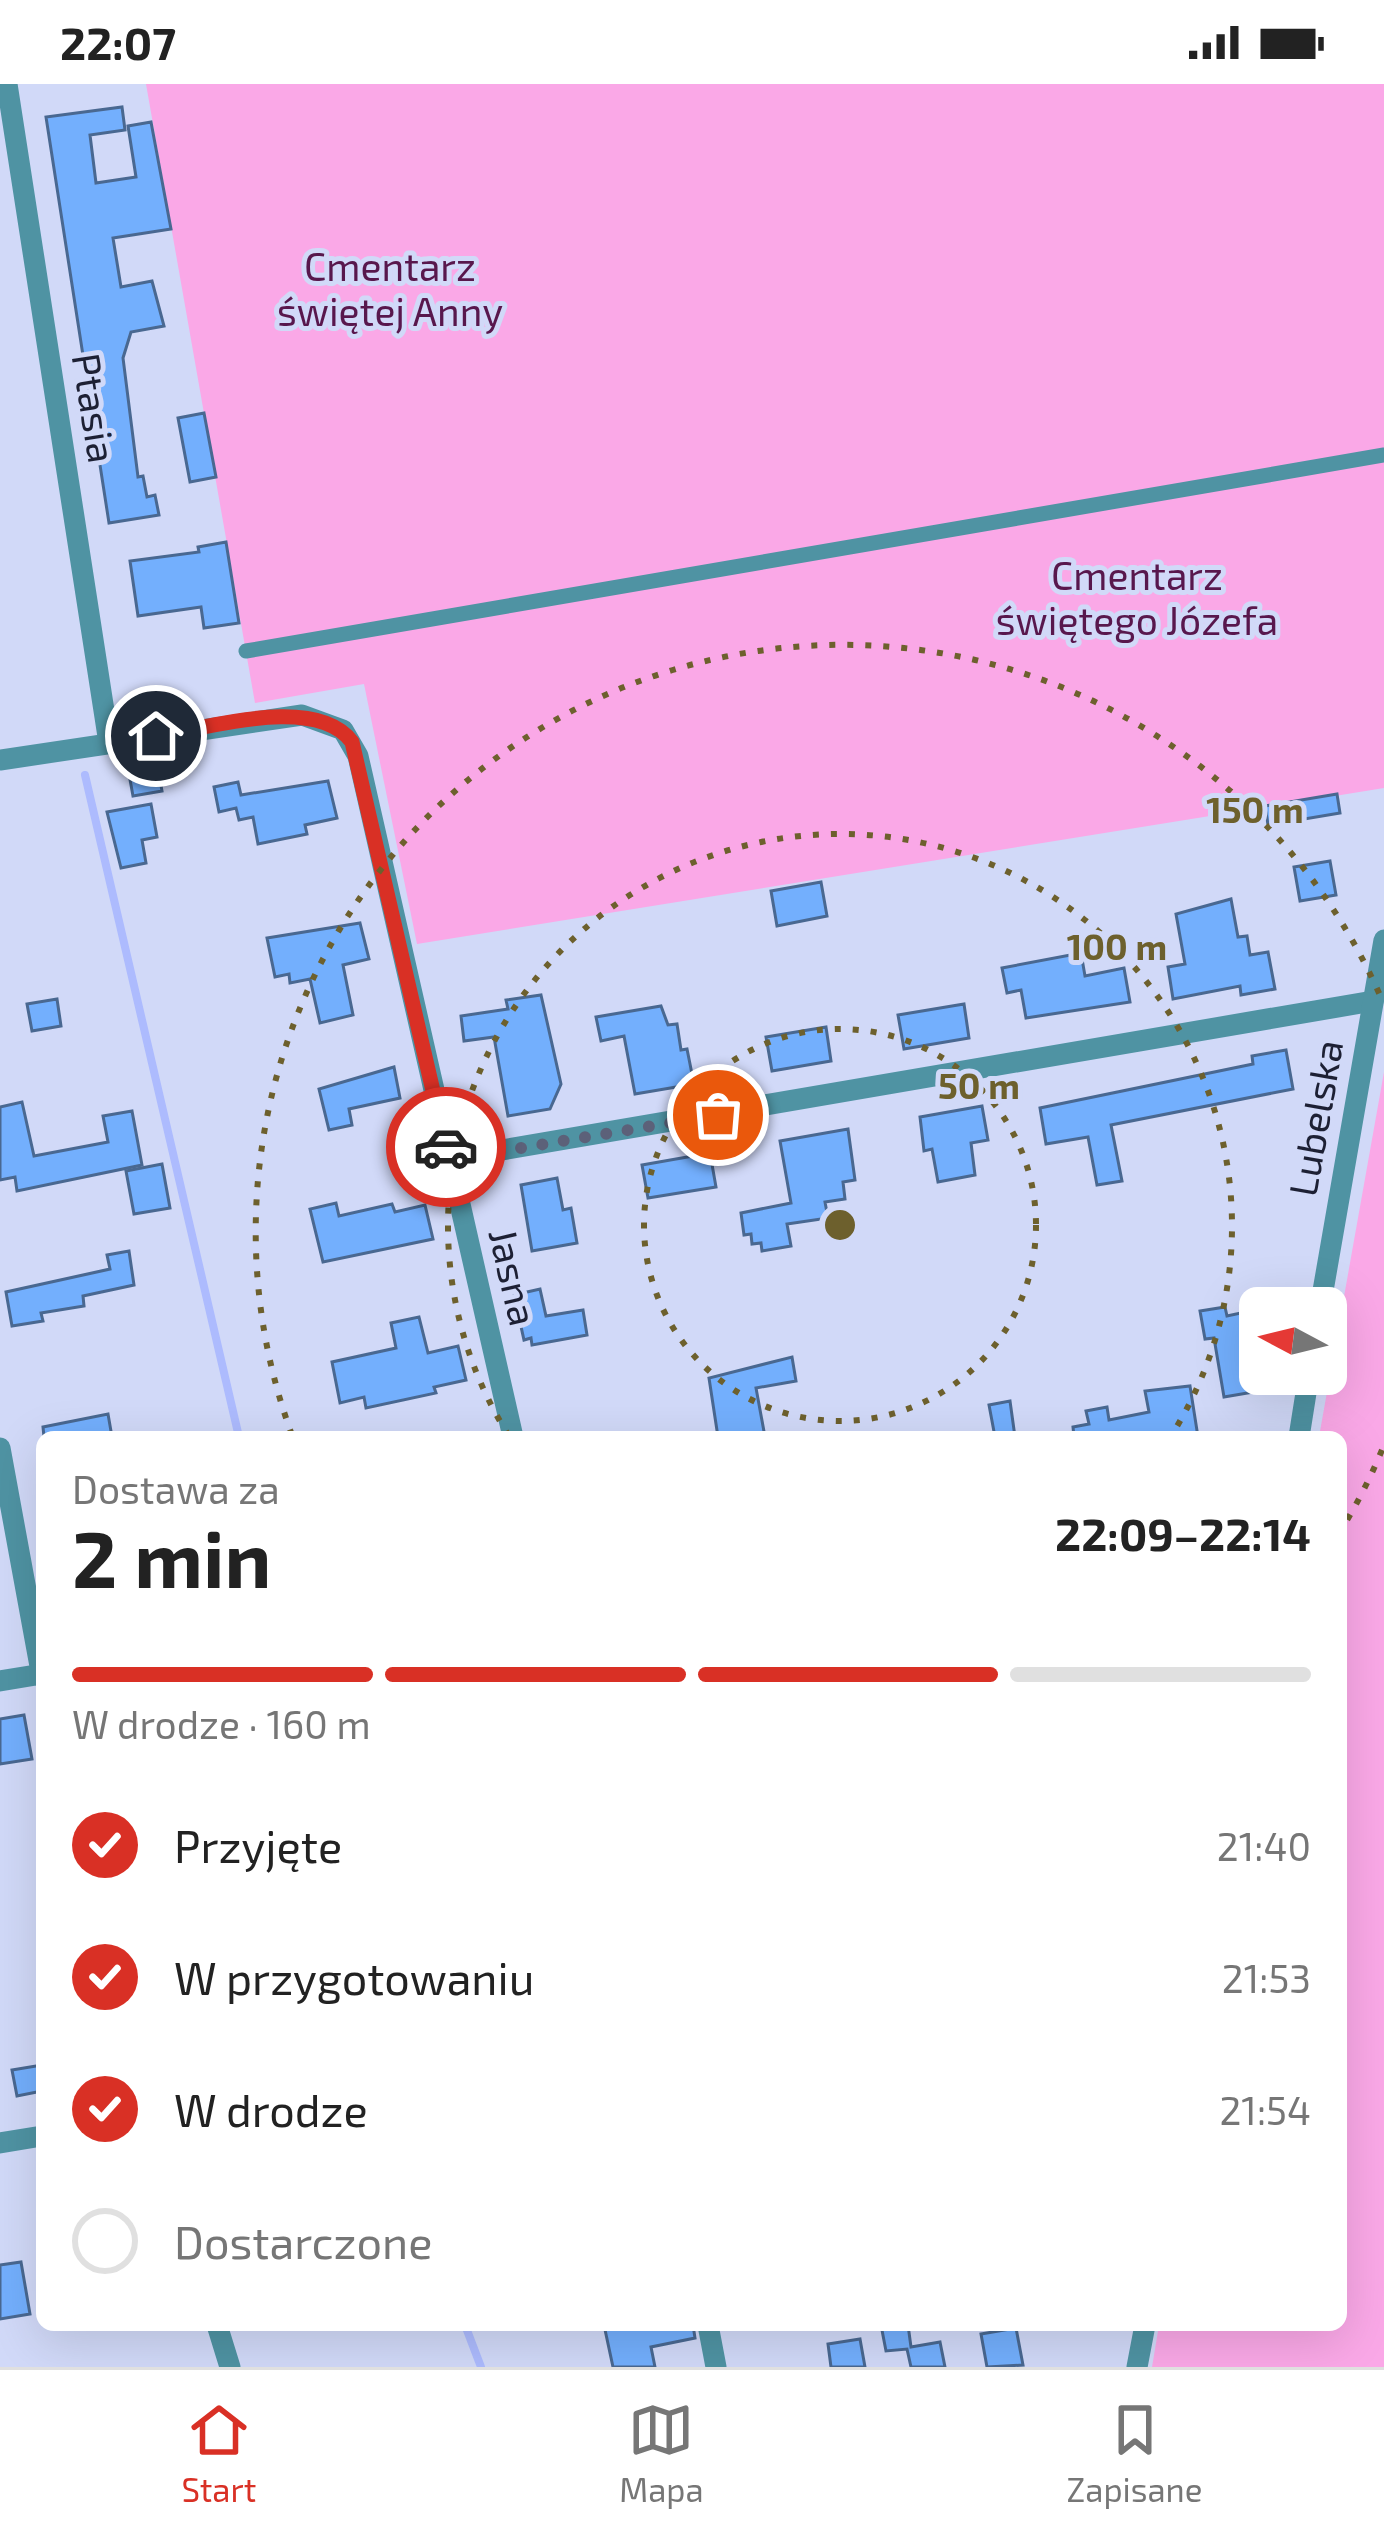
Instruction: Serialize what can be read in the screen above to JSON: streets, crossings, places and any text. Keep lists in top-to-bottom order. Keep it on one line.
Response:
{"streets":{"street":["Ptasia","Lubelska","Jasna"]},"crossings":[["Ptasia","Jasna"]],"parks":["Cmentarz świętej Anny","Cmentarz świętego Józefa"],"north":"left","page":{"status":"22:07","heading":["2 min","Dostawa za","22:09–22:14"],"bar":"W drodze · 160 m","list":[["Przyjęte","21:40"],["W przygotowaniu","21:53"],["W drodze","21:54"],"Dostarczone"],"tabs":["Start","Mapa","Zapisane"]},"rings":["150 m","100 m","50 m"]}
